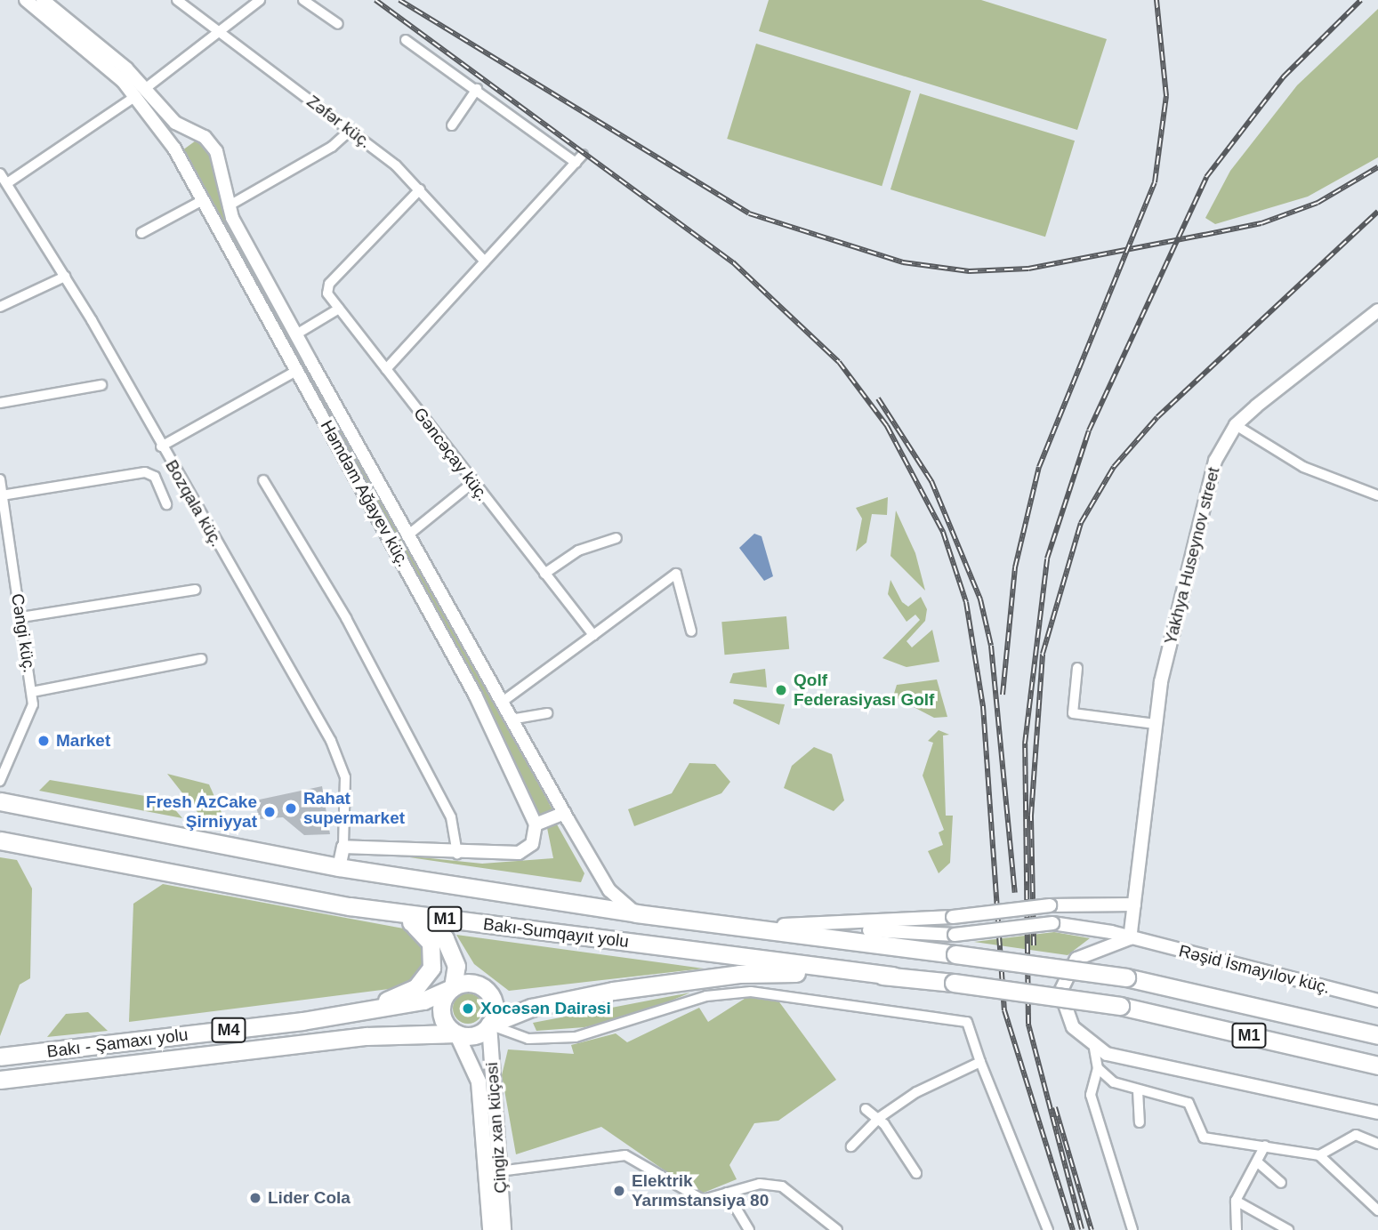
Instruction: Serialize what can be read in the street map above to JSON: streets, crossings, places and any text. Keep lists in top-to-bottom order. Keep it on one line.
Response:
{"streets":{"highway":["M1","Bakı-Sumqayıt yolu","M4","Bakı - Şamaxı yolu"],"main road":["Çingiz xan küçəsi"],"street":["Zəfər küç.","Gəncəçay küç.","Həmdəm Ağayev küç.","Bozqala küç.","Yakhya Huseynov street","Cəngi küç.","Rəşid İsmayılov küç."]},"crossings":[["Zəfər küç.","Gəncəçay küç."],["Yakhya Huseynov street","Rəşid İsmayılov küç."],["M1","Bakı-Sumqayıt yolu"],["Bakı - Şamaxı yolu","Çingiz xan küçəsi"]],"places":["Qolf Federasiyası Golf","Market","Rahat supermarket","Fresh AzCake Şirniyyat","Xocəsən Dairəsi","Elektrik Yarımstansiya 80","Lider Cola"]}
